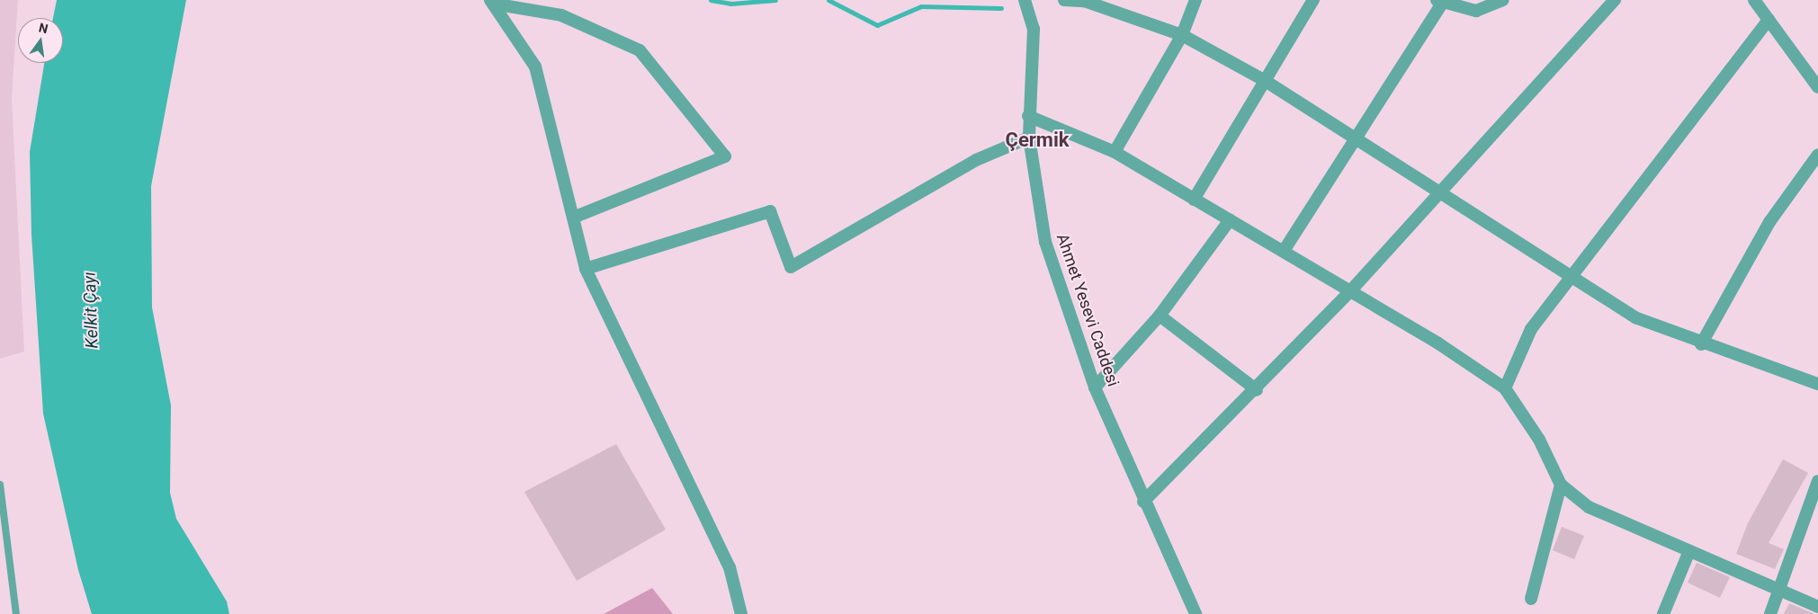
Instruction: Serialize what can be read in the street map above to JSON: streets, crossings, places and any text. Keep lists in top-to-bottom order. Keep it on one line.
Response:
{"streets":{"street":["Ahmet Yesevi Caddesi"]},"districts":["Çermik"],"water":["Kelkit Çayı"],"north":"top"}
